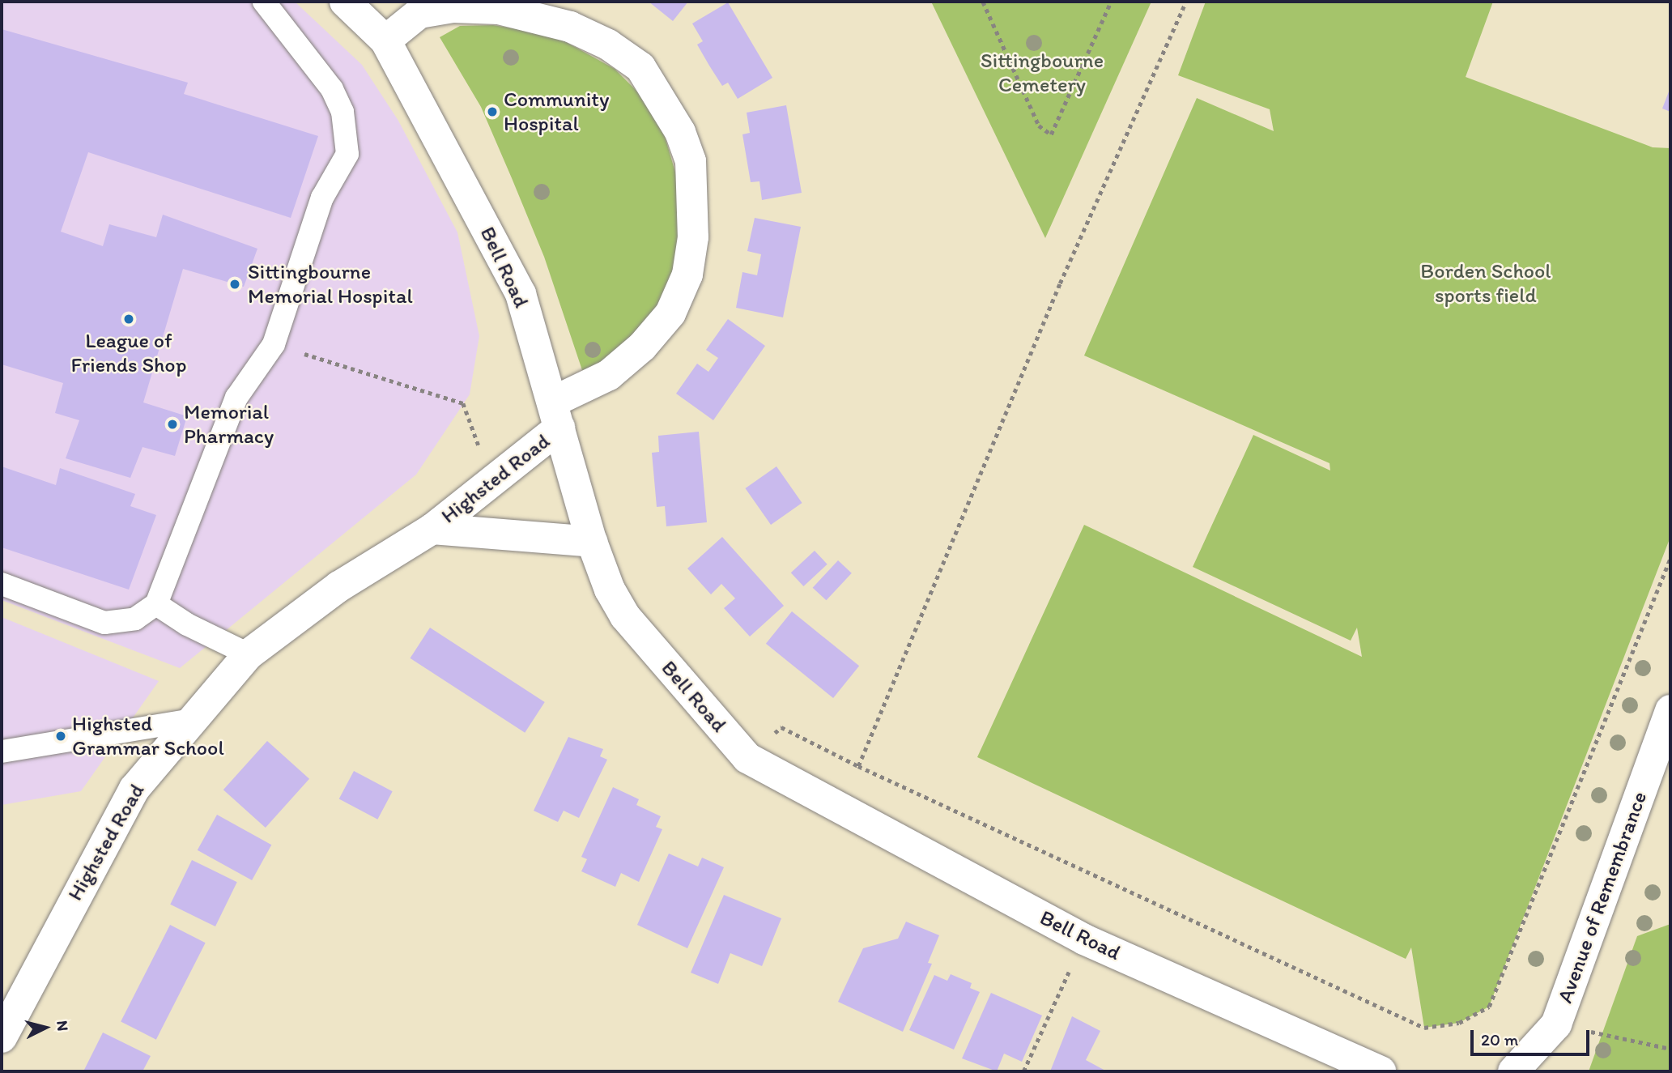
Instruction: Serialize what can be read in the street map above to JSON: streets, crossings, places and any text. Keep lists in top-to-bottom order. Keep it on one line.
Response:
{"streets":{"street":["Bell Road","Highsted Road","Avenue of Remembrance"]},"crossings":[["Bell Road","Highsted Road"]],"parks":["Sittingbourne Cemetery","Borden School sports field"],"places":["Community Hospital","Sittingbourne Memorial Hospital","League of Friends Shop","Memorial Pharmacy","Highsted Grammar School"],"scale_bar":"20 m","north":"right"}
